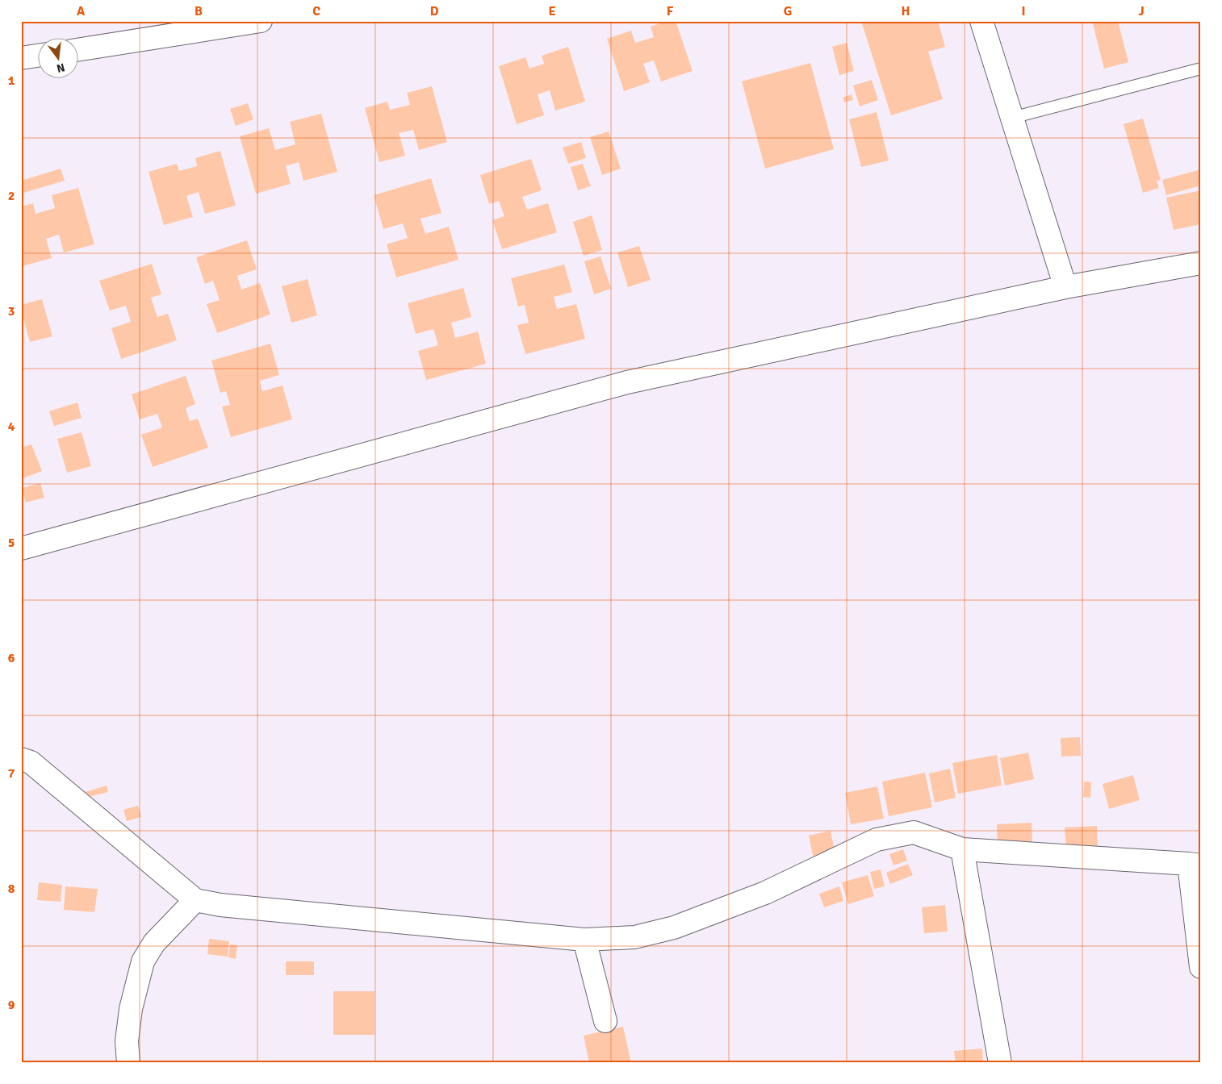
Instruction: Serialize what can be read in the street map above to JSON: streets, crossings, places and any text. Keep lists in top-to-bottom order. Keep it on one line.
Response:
{"north":"bottom","grid":{"columns":["A","B","C","D","E","F","G","H","I","J"],"rows":["1","2","3","4","5","6","7","8","9"]}}
